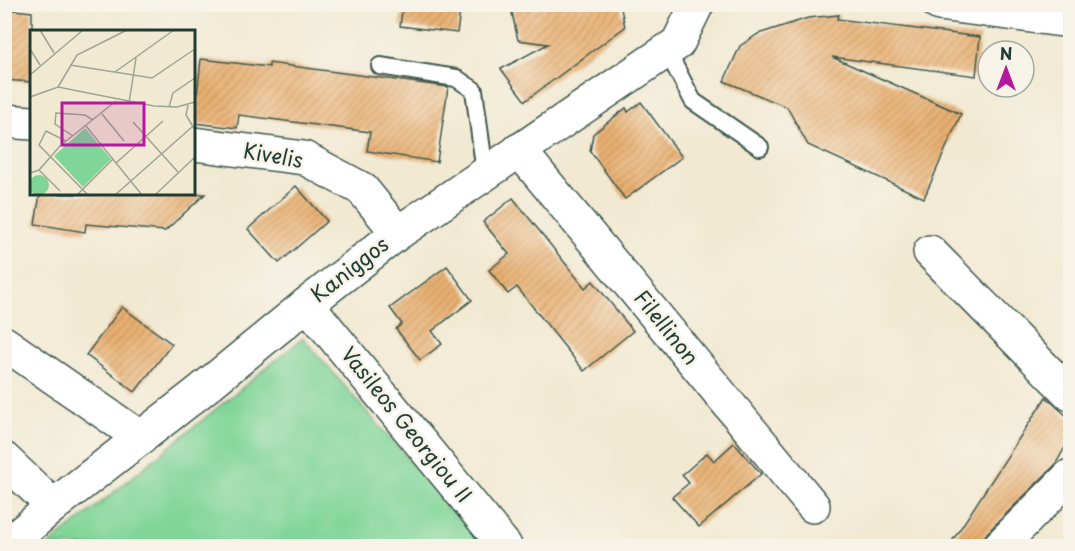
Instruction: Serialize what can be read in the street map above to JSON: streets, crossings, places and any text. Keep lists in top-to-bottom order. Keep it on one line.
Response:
{"streets":{"street":["Kivelis","Kaniggos","Filellinon","Vasileos Georgiou II"]},"crossings":[["Kivelis","Kaniggos"],["Kaniggos","Filellinon"],["Kaniggos","Vasileos Georgiou II"]],"north":"top"}
